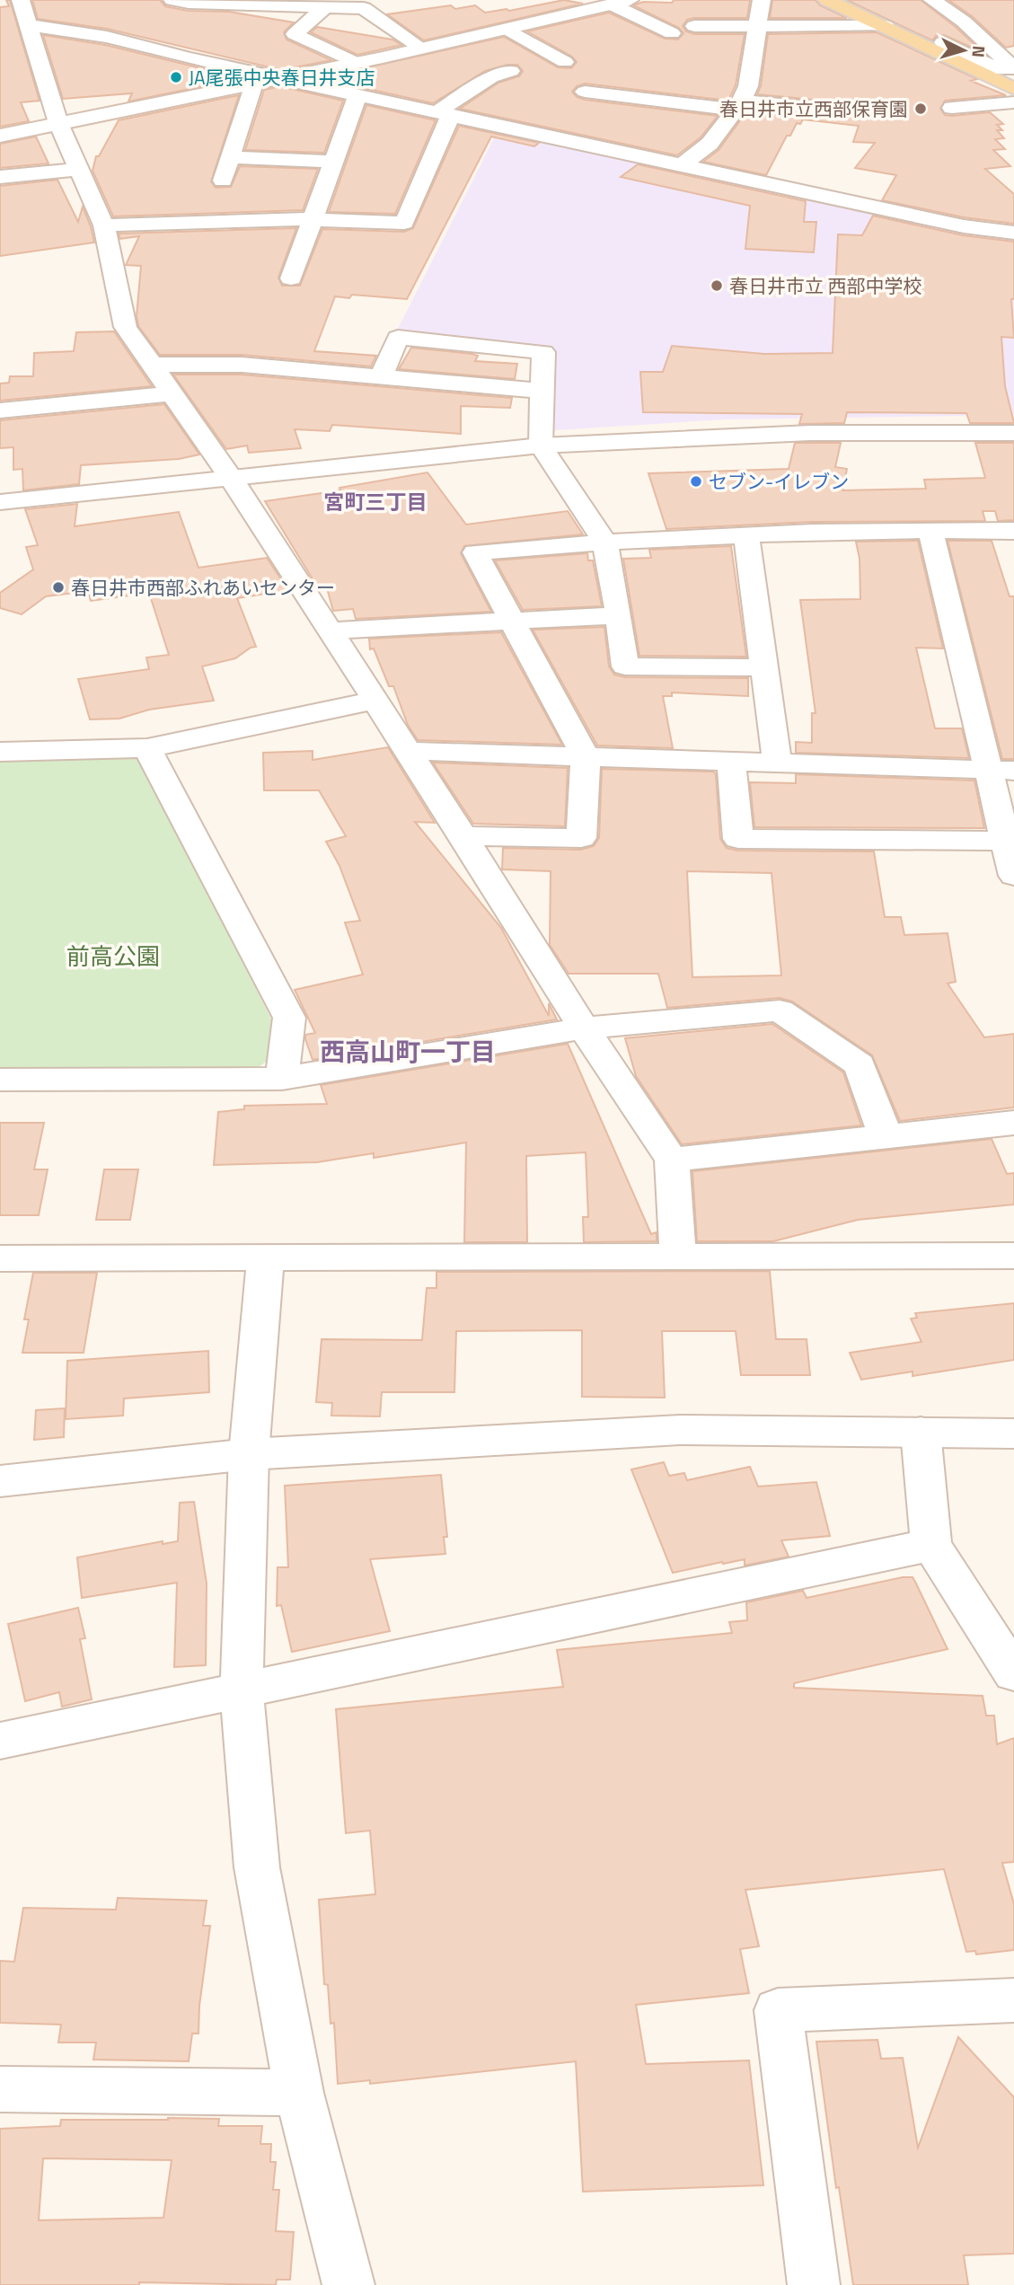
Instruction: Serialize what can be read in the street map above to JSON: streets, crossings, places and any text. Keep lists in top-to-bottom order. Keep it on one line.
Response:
{"districts":["宮町三丁目","西高山町一丁目"],"parks":["前高公園"],"places":["JA尾張中央春日井支店","春日井市立西部保育園","春日井市立 西部中学校","セブン-イレブン","春日井市西部ふれあいセンター"],"north":"right"}
